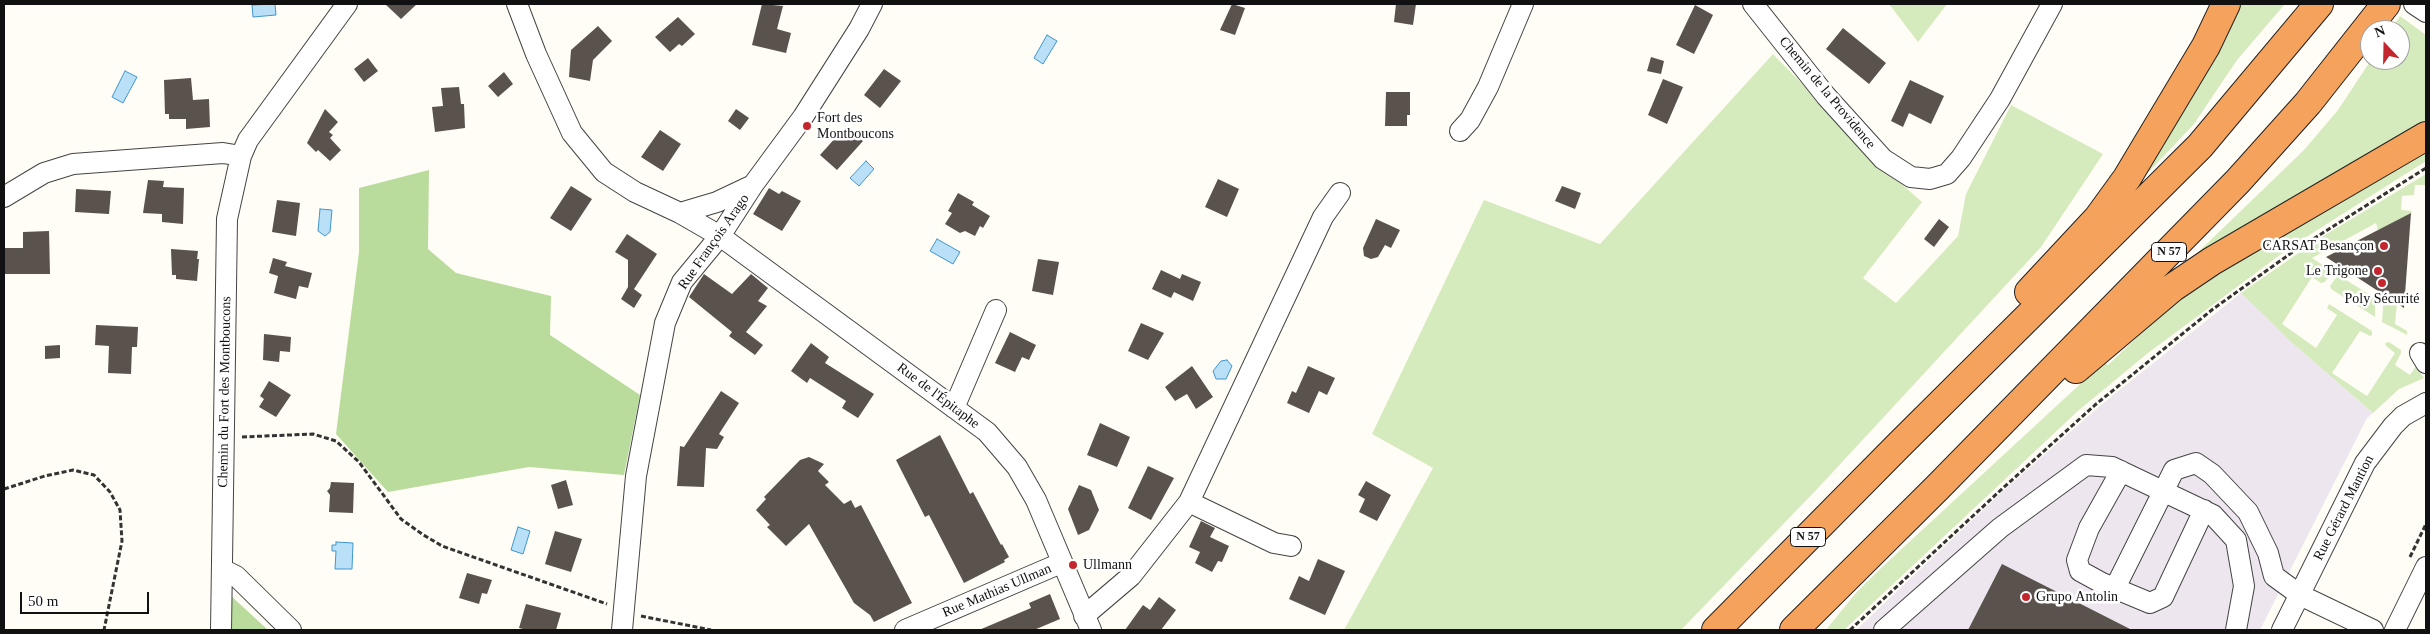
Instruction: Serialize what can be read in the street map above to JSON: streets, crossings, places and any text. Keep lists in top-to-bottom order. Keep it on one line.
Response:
{"streets":{"highway":["N 57"],"street":["Chemin de la Providence","Rue François Arago","Chemin du Fort des Montboucons","Rue de l'Épitaphe","Rue Gérard Mantion","Rue Mathias Ullman"]},"crossings":[["Rue François Arago","Rue de l'Épitaphe"],["Rue de l'Épitaphe","Rue Mathias Ullman"]],"places":["Fort des Montboucons","CARSAT Besançon","Le Trigone","Poly Sécurité","Ullmann","Grupo Antolin"],"scale_bar":"50 m","north":"top"}
